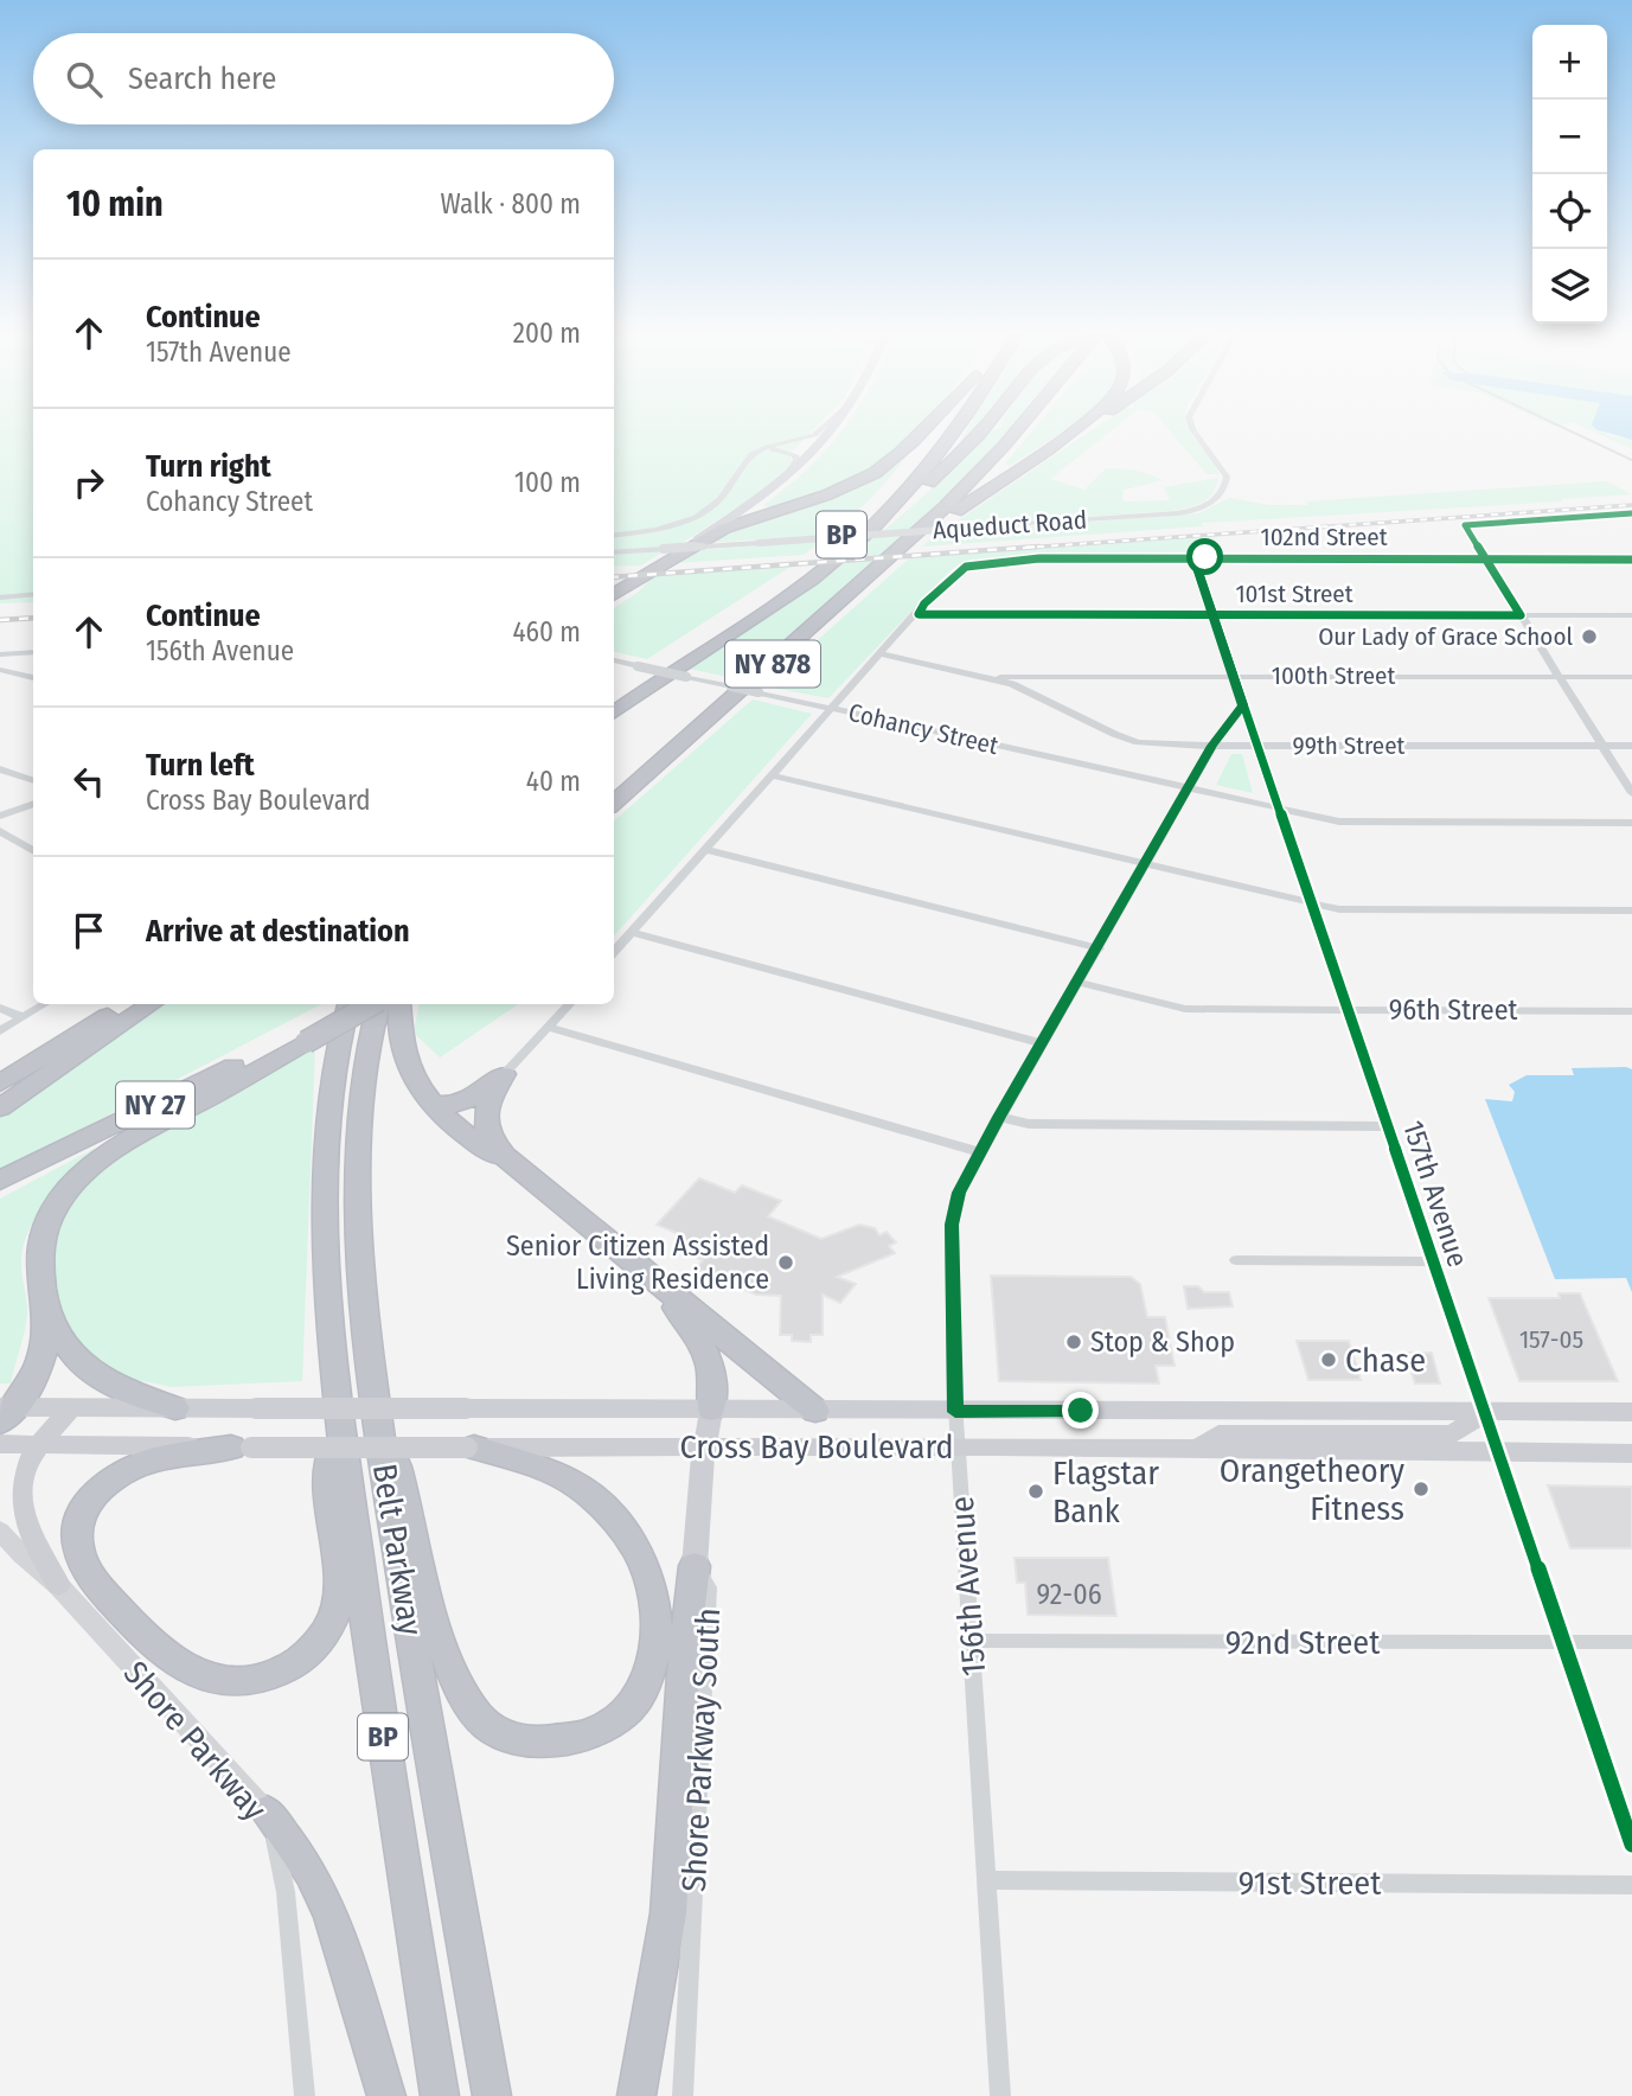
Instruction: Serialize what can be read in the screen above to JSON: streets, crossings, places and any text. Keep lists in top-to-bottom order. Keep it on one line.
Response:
{"streets":{"highway":["BP","NY 878","NY 27","Belt Parkway"],"main road":["Cross Bay Boulevard","Shore Parkway South"],"street":["Aqueduct Road","102nd Street","101st Street","100th Street","Cohancy Street","99th Street","96th Street","157th Avenue","156th Avenue","92nd Street","Shore Parkway","91st Street"]},"crossings":[["102nd Street","101st Street"],["102nd Street","157th Avenue"],["101st Street","157th Avenue"],["100th Street","99th Street"],["100th Street","157th Avenue"],["Cohancy Street","157th Avenue"],["Cohancy Street","156th Avenue"],["99th Street","157th Avenue"],["96th Street","157th Avenue"],["96th Street","156th Avenue"],["157th Avenue","Cross Bay Boulevard"],["157th Avenue","92nd Street"],["Cross Bay Boulevard","156th Avenue"],["Cross Bay Boulevard","Shore Parkway South"],["156th Avenue","92nd Street"],["156th Avenue","91st Street"]],"places":["Our Lady of Grace School","Senior Citizen Assisted Living Residence","Stop & Shop","Chase","Orangetheory Fitness","Flagstar Bank"],"house_numbers":["157-05","92-06"],"page":{"map_buttons":["+","−"],"search":"Search here","heading":["10 min","Walk · 800 m"],"list":[["Continue","157th Avenue","200 m"],["Turn right","Cohancy Street","100 m"],["Continue","156th Avenue","460 m"],["Turn left","Cross Bay Boulevard","40 m"],"Arrive at destination"]}}
